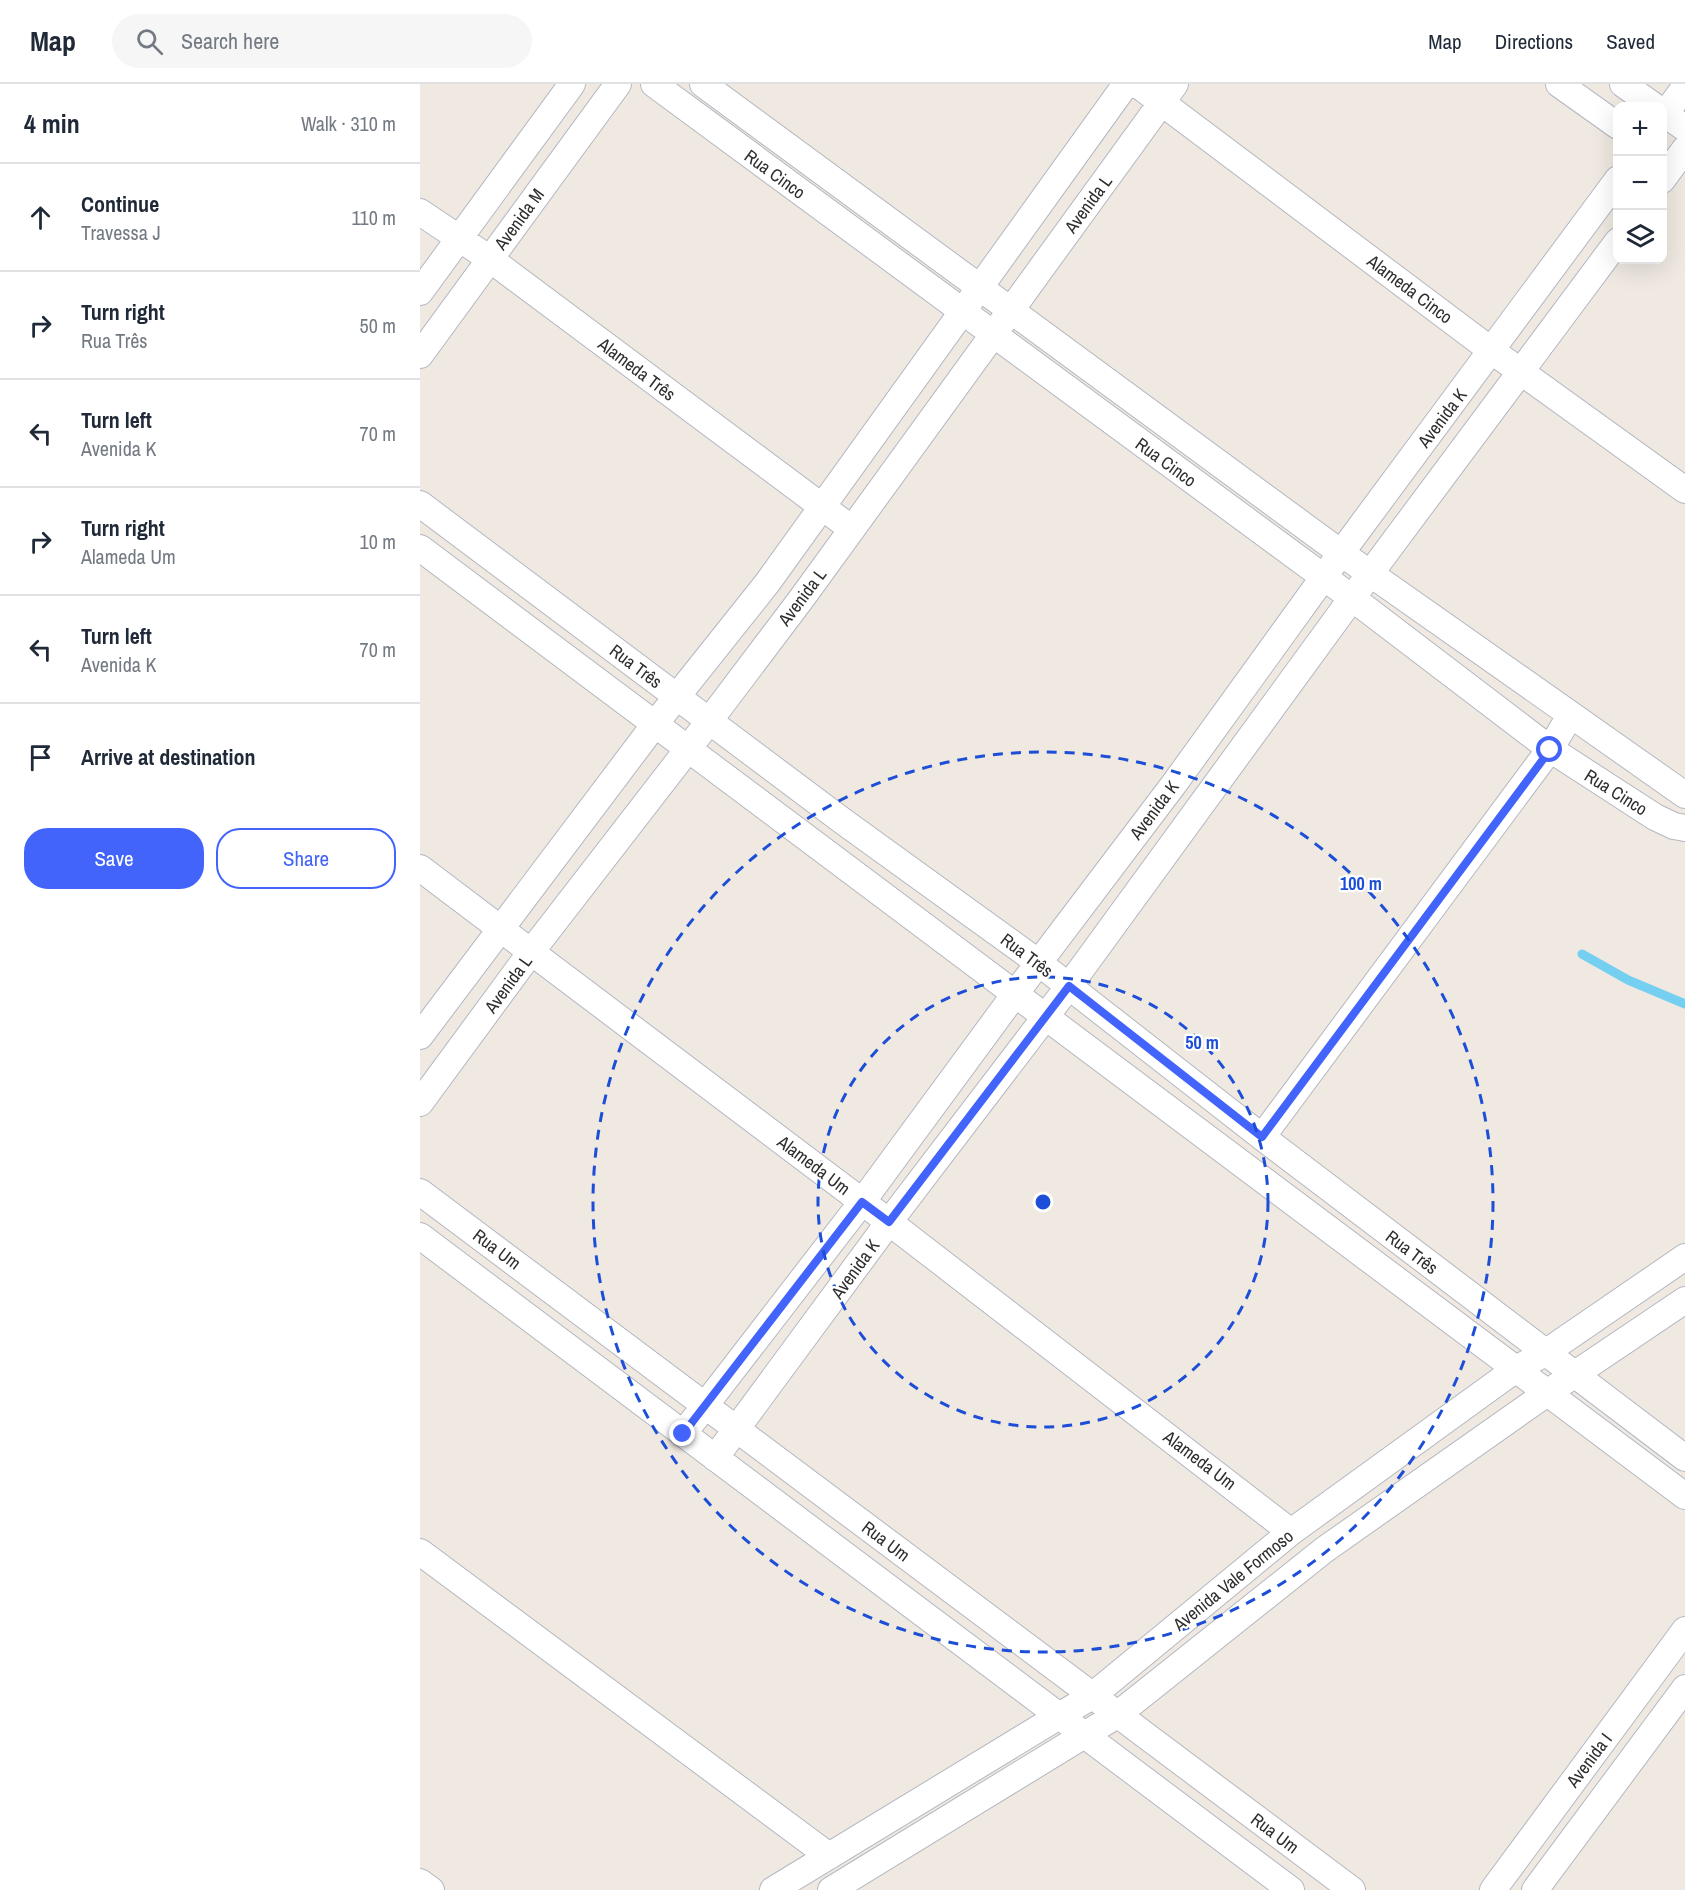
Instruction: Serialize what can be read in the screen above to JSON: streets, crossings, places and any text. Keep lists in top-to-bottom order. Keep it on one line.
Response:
{"streets":{"street":["Rua Cinco","Avenida L","Avenida M","Alameda Cinco","Alameda Três","Avenida K","Rua Três","Alameda Um","Rua Um","Avenida Vale Formoso","Avenida I"]},"crossings":[["Rua Cinco","Avenida L"],["Rua Cinco","Avenida K"],["Avenida L","Alameda Cinco"],["Avenida L","Alameda Três"],["Avenida L","Rua Três"],["Avenida L","Alameda Um"],["Avenida M","Alameda Três"],["Alameda Cinco","Avenida K"],["Avenida K","Rua Três"],["Avenida K","Alameda Um"],["Avenida K","Rua Um"],["Rua Três","Avenida Vale Formoso"],["Alameda Um","Avenida Vale Formoso"],["Rua Um","Avenida Vale Formoso"]],"page":{"header":"Map","search":"Search here","nav":["Map","Directions","Saved"],"heading":["4 min","Walk · 310 m"],"map_buttons":["+","−"],"list":[["Continue","Travessa J","110 m"],["Turn right","Rua Três","50 m"],["Turn left","Avenida K","70 m"],["Turn right","Alameda Um","10 m"],["Turn left","Avenida K","70 m"],"Arrive at destination"],"buttons":["Save","Share"]},"rings":["100 m","50 m"]}
